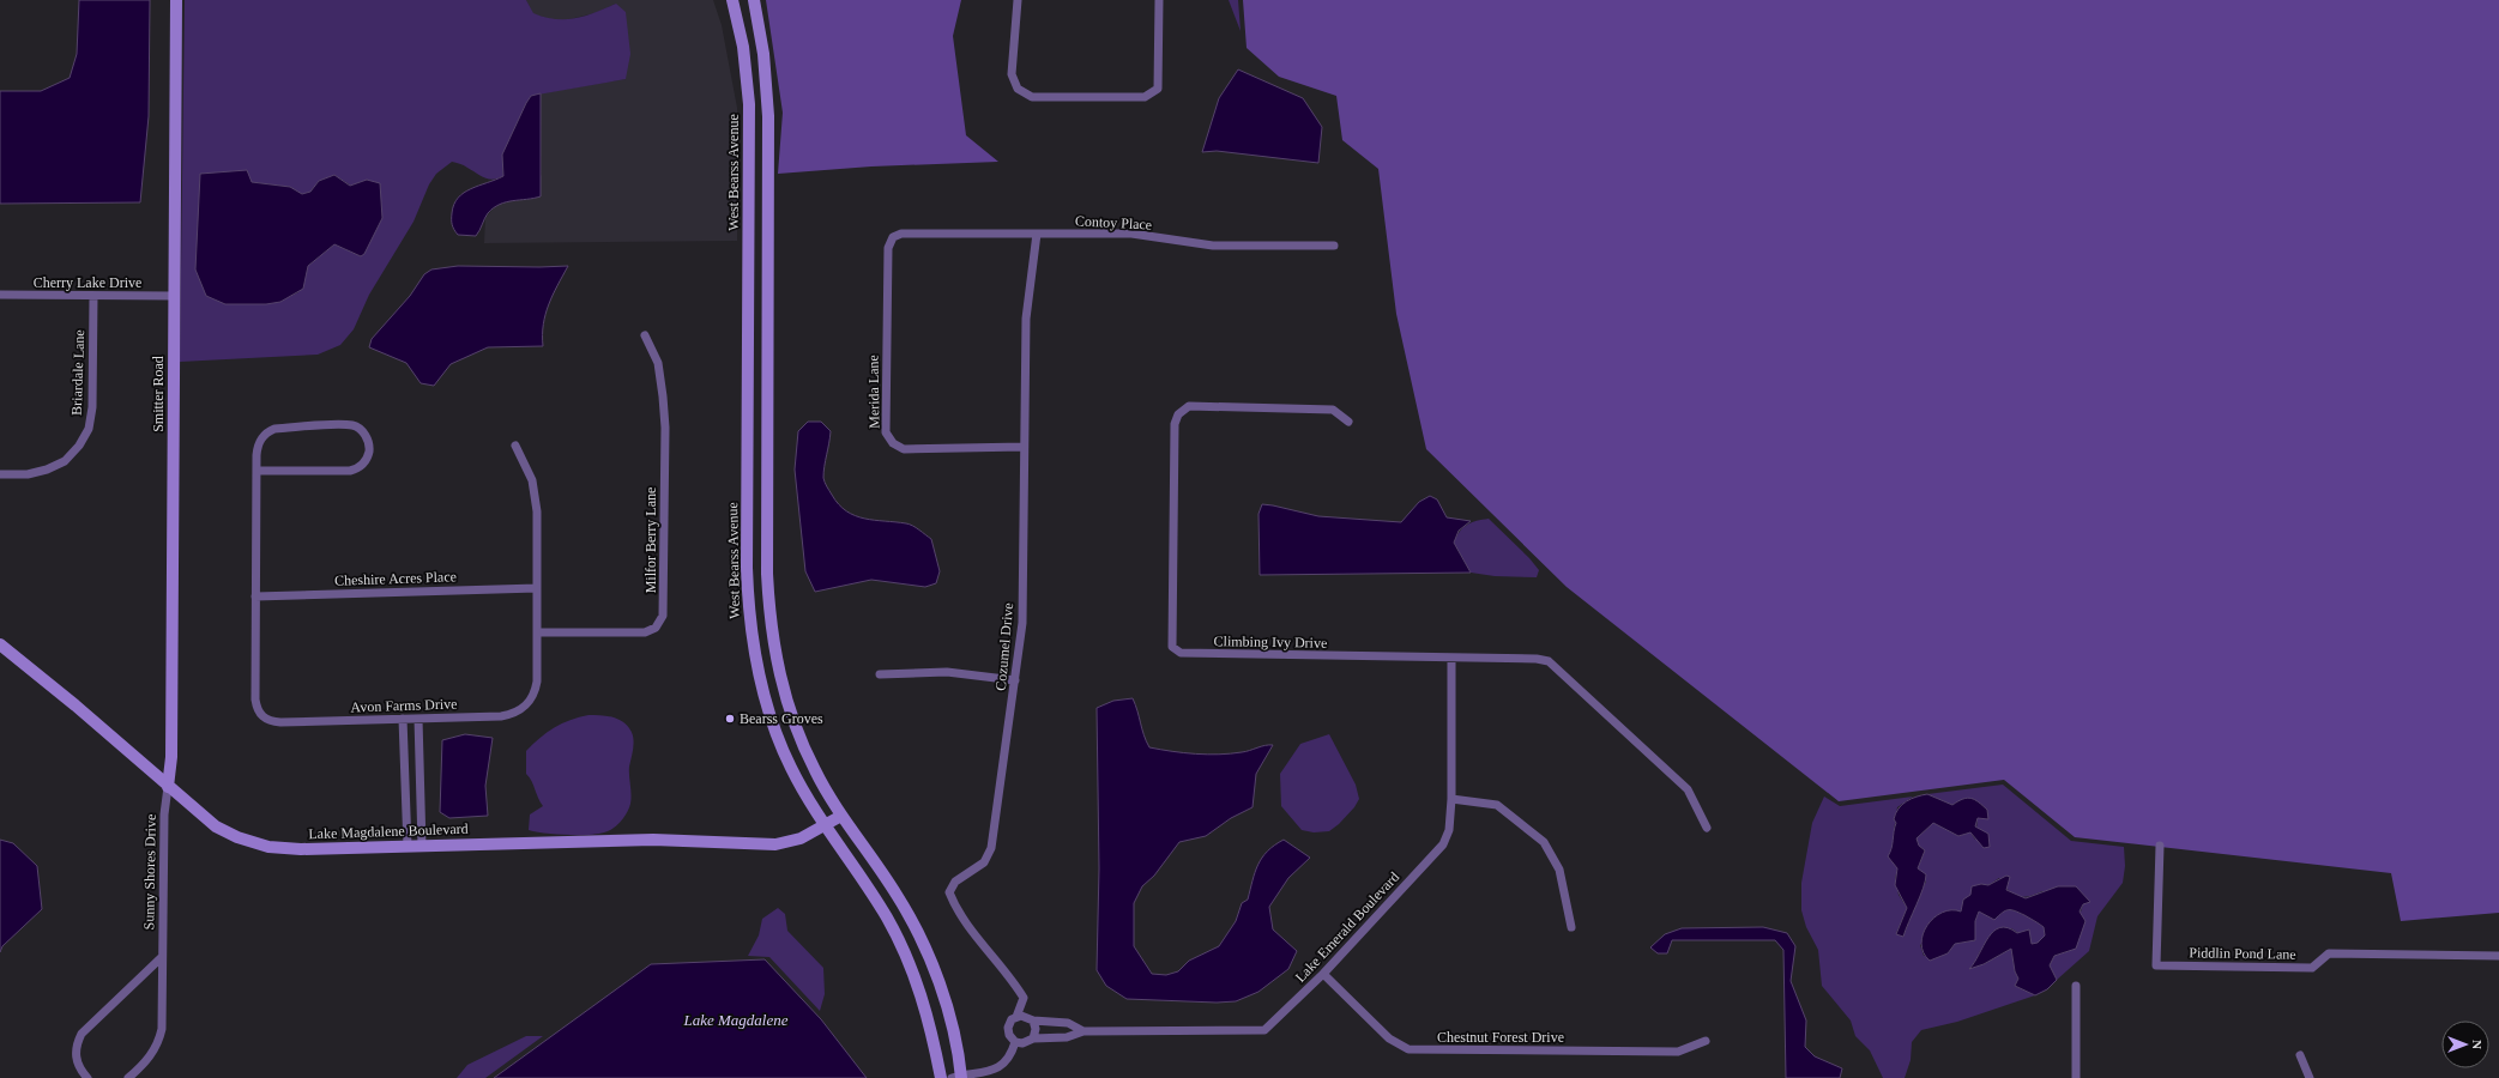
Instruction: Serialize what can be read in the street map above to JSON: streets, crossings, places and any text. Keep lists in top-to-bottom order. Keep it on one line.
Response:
{"streets":{"main road":["West Bearss Avenue","Smitter Road","Lake Magdalene Boulevard"],"street":["Contoy Place","Cherry Lake Drive","Briardale Lane","Merida Lane","Milfor Berry Lane","Cheshire Acres Place","Climbing Ivy Drive","Cozumel Drive","Avon Farms Drive","Sunny Shores Drive","Lake Emerald Boulevard","Piddlin Pond Lane","Chestnut Forest Drive"]},"crossings":[["West Bearss Avenue","Lake Magdalene Boulevard"],["Contoy Place","Merida Lane"],["Contoy Place","Cozumel Drive"],["Cherry Lake Drive","Briardale Lane"],["Cherry Lake Drive","Smitter Road"],["Merida Lane","Cozumel Drive"],["Smitter Road","Lake Magdalene Boulevard"],["Smitter Road","Sunny Shores Drive"],["Milfor Berry Lane","Avon Farms Drive"],["Cheshire Acres Place","Avon Farms Drive"],["Climbing Ivy Drive","Lake Emerald Boulevard"],["Cozumel Drive","Lake Emerald Boulevard"],["Lake Magdalene Boulevard","Sunny Shores Drive"],["Lake Emerald Boulevard","Chestnut Forest Drive"]],"water":["Lake Magdalene"],"places":["Bearss Groves"],"north":"right"}
